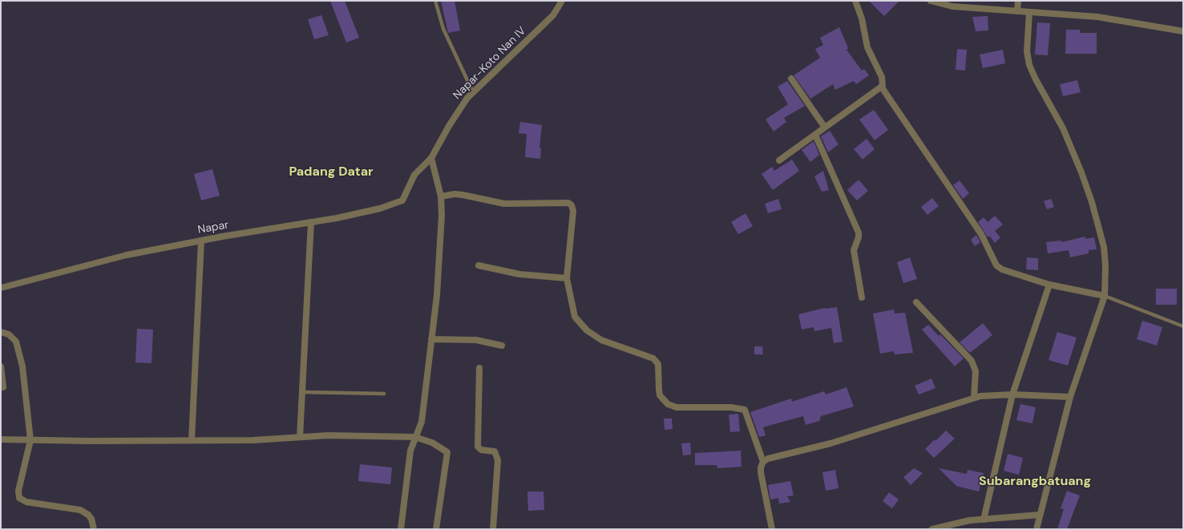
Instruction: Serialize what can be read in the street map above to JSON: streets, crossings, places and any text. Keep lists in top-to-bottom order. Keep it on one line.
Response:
{"streets":{"street":["Napar-Koto Nan IV","Napar"]},"crossings":[["Napar-Koto Nan IV","Napar"]],"districts":["Padang Datar","Subarangbatuang"]}
